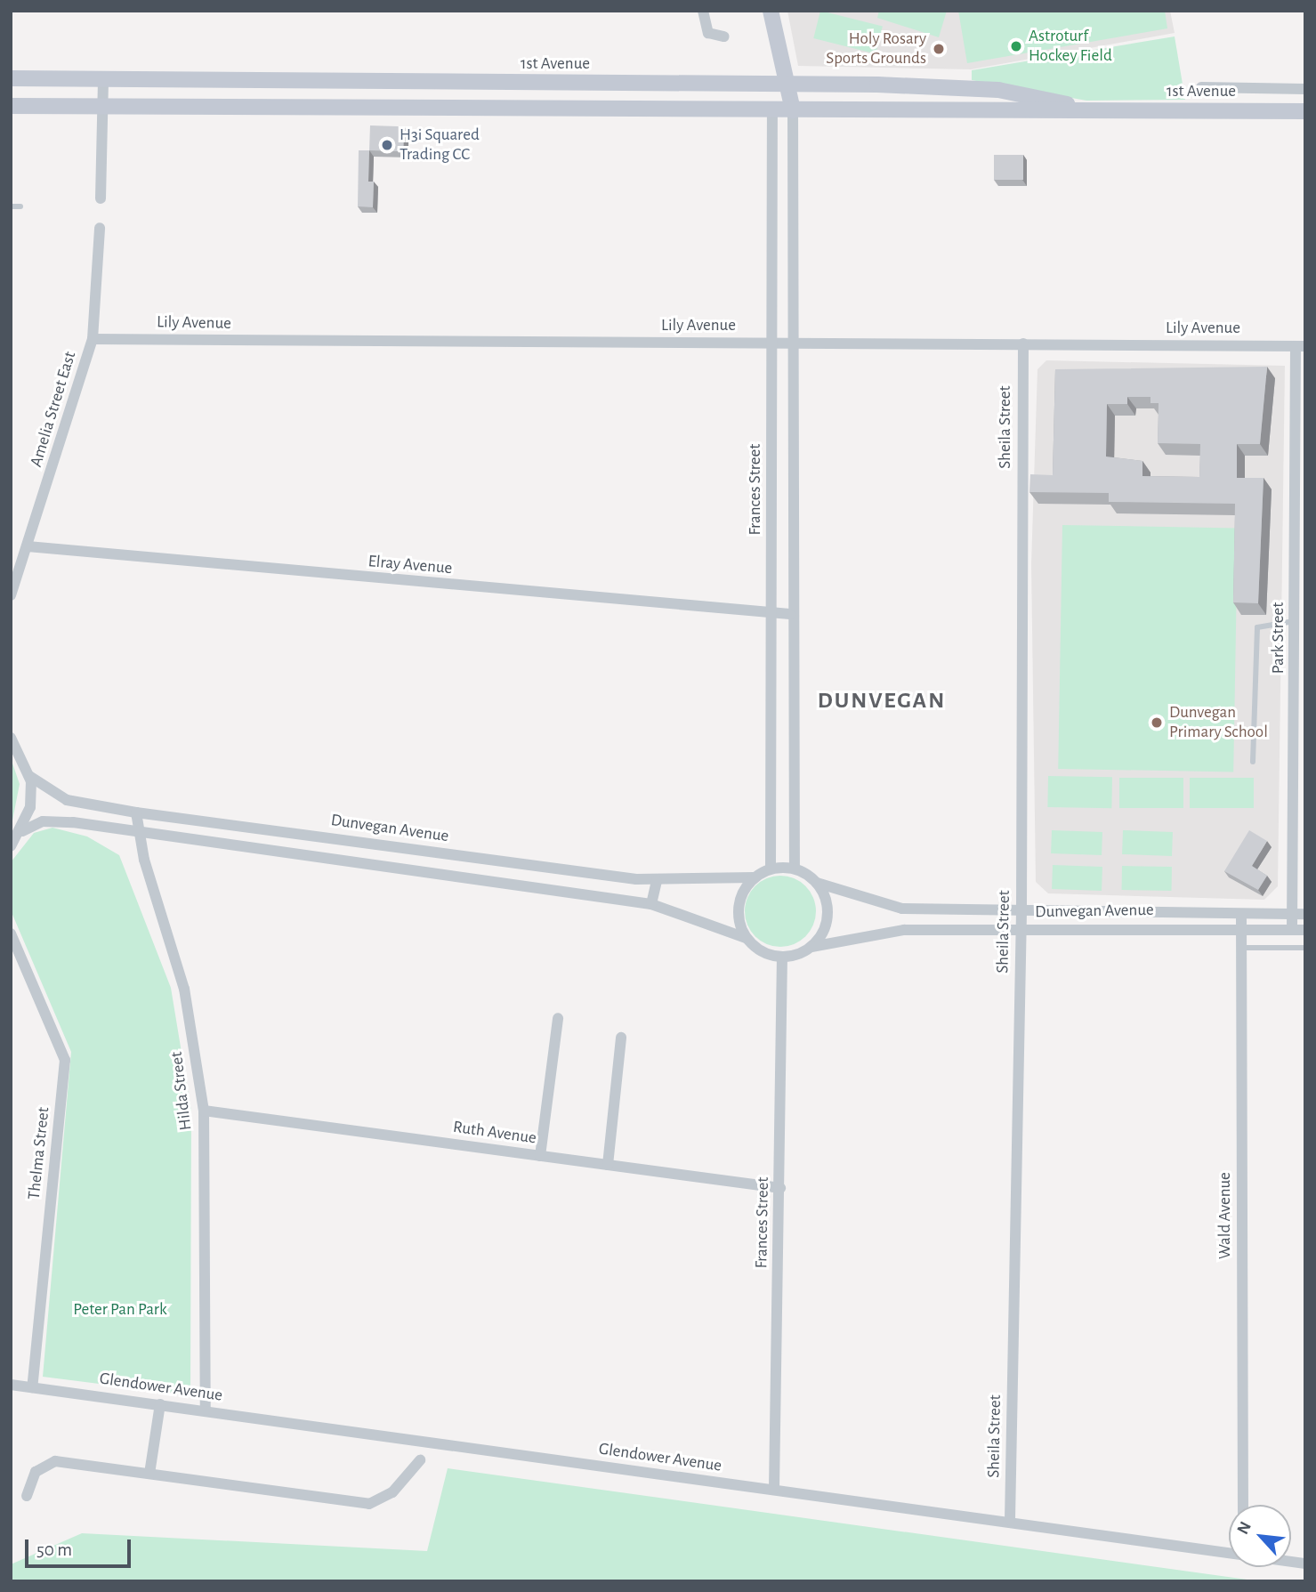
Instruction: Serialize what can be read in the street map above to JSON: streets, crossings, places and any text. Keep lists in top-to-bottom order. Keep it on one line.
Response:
{"streets":{"main road":["1st Avenue"],"street":["Lily Avenue","Amelia Street East","Sheila Street","Frances Street","Elray Avenue","Park Street","Dunvegan Avenue","Hilda Street","Ruth Avenue","Thelma Street","Wald Avenue","Glendower Avenue"]},"crossings":[["1st Avenue","Frances Street"],["Lily Avenue","Amelia Street East"],["Lily Avenue","Sheila Street"],["Lily Avenue","Frances Street"],["Lily Avenue","Park Street"],["Amelia Street East","Elray Avenue"],["Sheila Street","Dunvegan Avenue"],["Sheila Street","Glendower Avenue"],["Frances Street","Elray Avenue"],["Frances Street","Dunvegan Avenue"],["Frances Street","Ruth Avenue"],["Frances Street","Glendower Avenue"],["Park Street","Dunvegan Avenue"],["Dunvegan Avenue","Hilda Street"],["Dunvegan Avenue","Wald Avenue"],["Hilda Street","Ruth Avenue"],["Hilda Street","Glendower Avenue"],["Thelma Street","Glendower Avenue"]],"districts":["DUNVEGAN"],"parks":["Peter Pan Park"],"places":["Astroturf Hockey Field","Holy Rosary Sports Grounds","H3i Squared Trading CC","Dunvegan Primary School"],"scale_bar":"50 m","north":"top left"}
